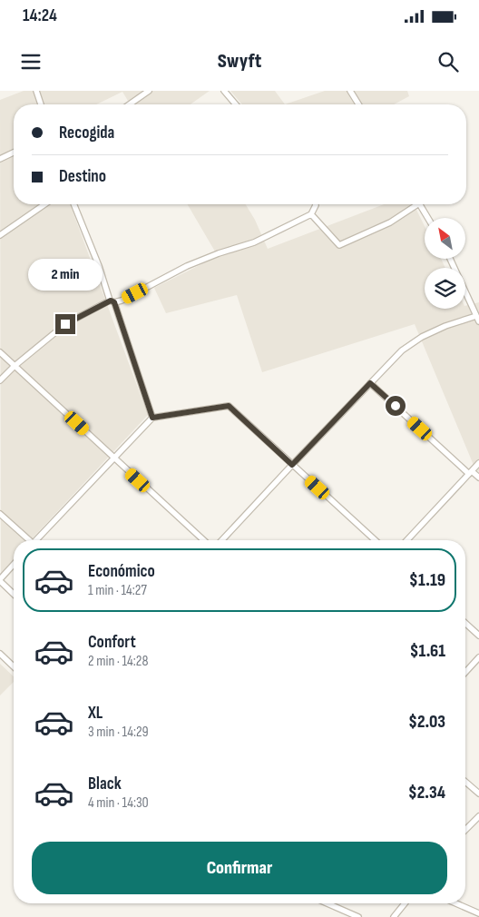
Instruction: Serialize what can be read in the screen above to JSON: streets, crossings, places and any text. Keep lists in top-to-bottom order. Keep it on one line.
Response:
{"north":"top left","page":{"status":"14:24","header":"Swyft","banner":["Recogida","Destino"],"bubble":"2 min","list":[{"name":"Económico","note":"1 min · 14:27","value":"$1.19"},{"name":"Confort","note":"2 min · 14:28","value":"$1.61"},{"name":"XL","note":"3 min · 14:29","value":"$2.03"},{"name":"Black","note":"4 min · 14:30","value":"$2.34"}],"buttons":"Confirmar"}}
